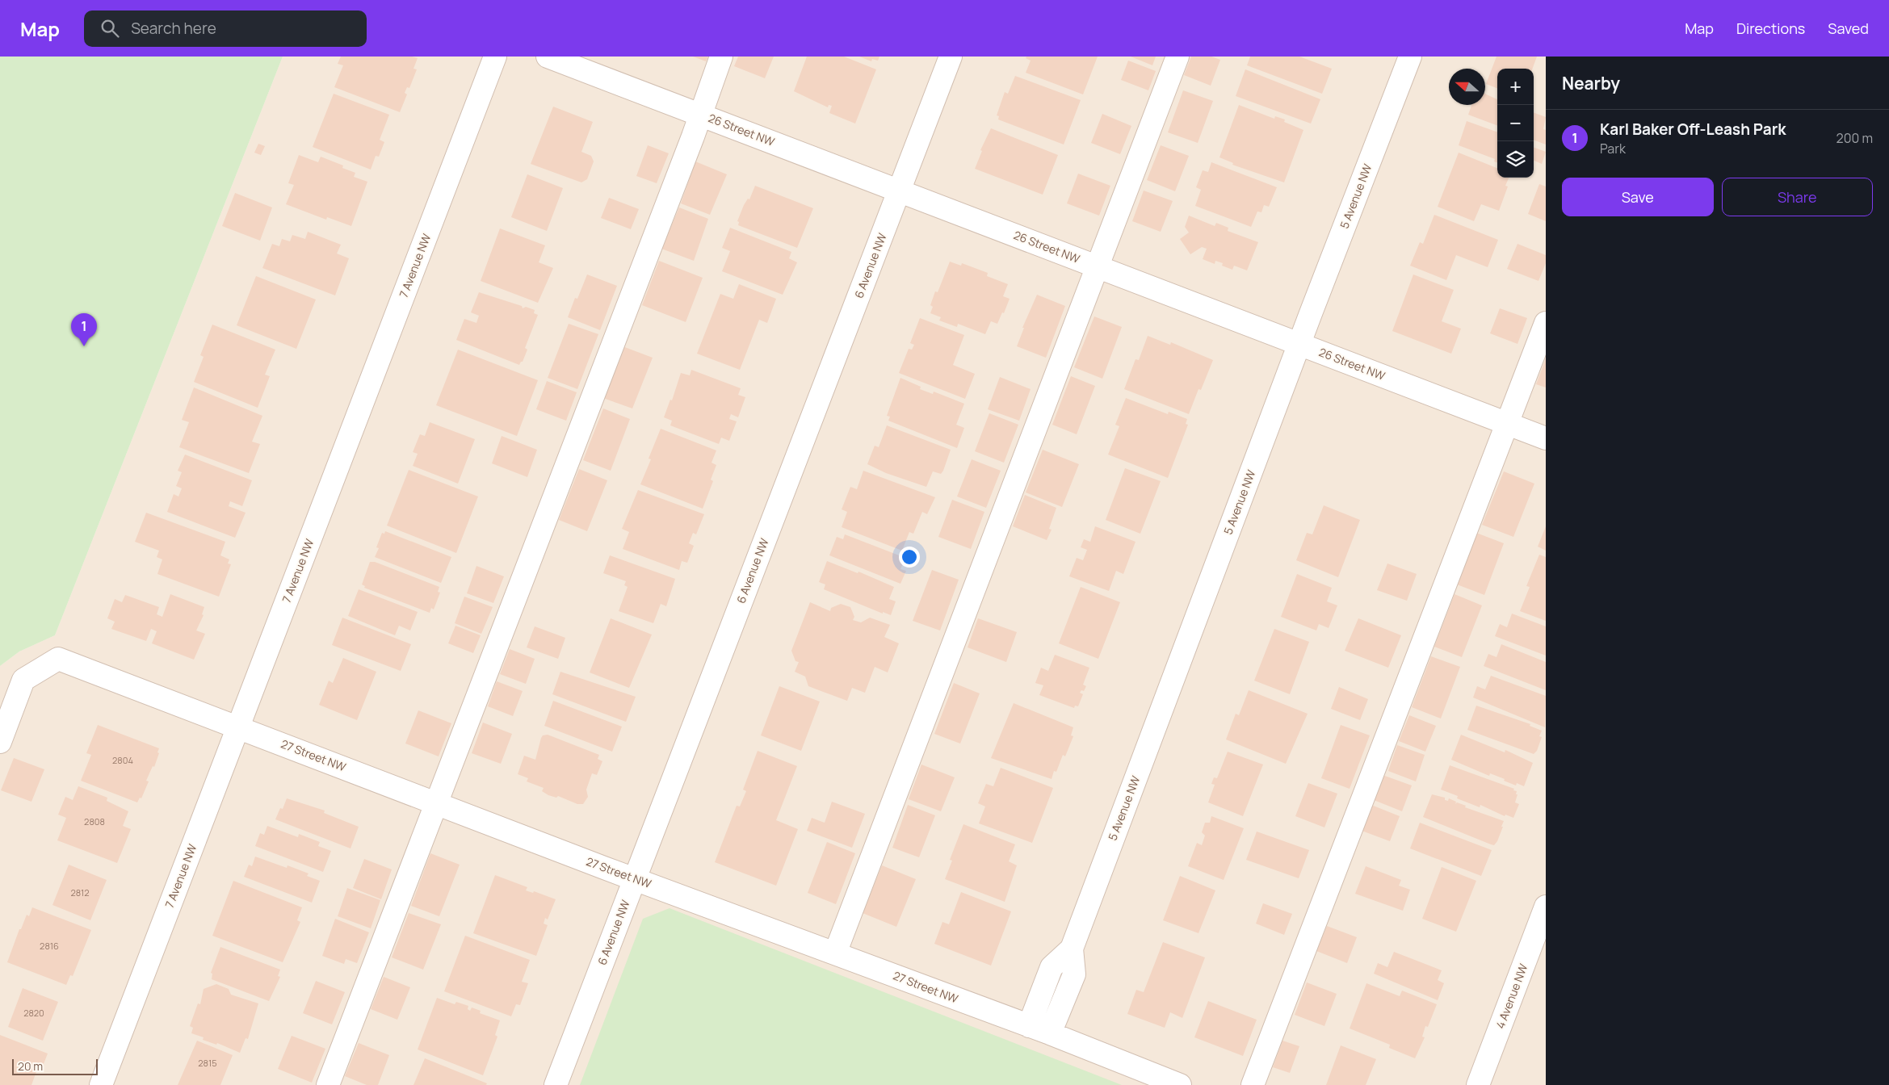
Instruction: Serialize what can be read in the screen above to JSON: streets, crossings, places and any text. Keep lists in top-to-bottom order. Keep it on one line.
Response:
{"streets":{"street":["26 Street NW","5 Avenue NW","7 Avenue NW","6 Avenue NW","27 Street NW","4 Avenue NW"]},"crossings":[["26 Street NW","5 Avenue NW"],["26 Street NW","6 Avenue NW"],["5 Avenue NW","27 Street NW"],["7 Avenue NW","27 Street NW"],["6 Avenue NW","27 Street NW"]],"house_numbers":["2804","2808","2812","2816","2820","2815"],"scale_bar":"20 m","north":"left","page":{"header":"Map","search":"Search here","nav":["Map","Directions","Saved"],"heading":"Nearby","map_buttons":["+","−"],"list":[{"mark":"1","name":"Karl Baker Off-Leash Park","note":"Park","value":"200 m"}],"buttons":["Save","Share"],"pins":"1","scale":"20 m"}}
